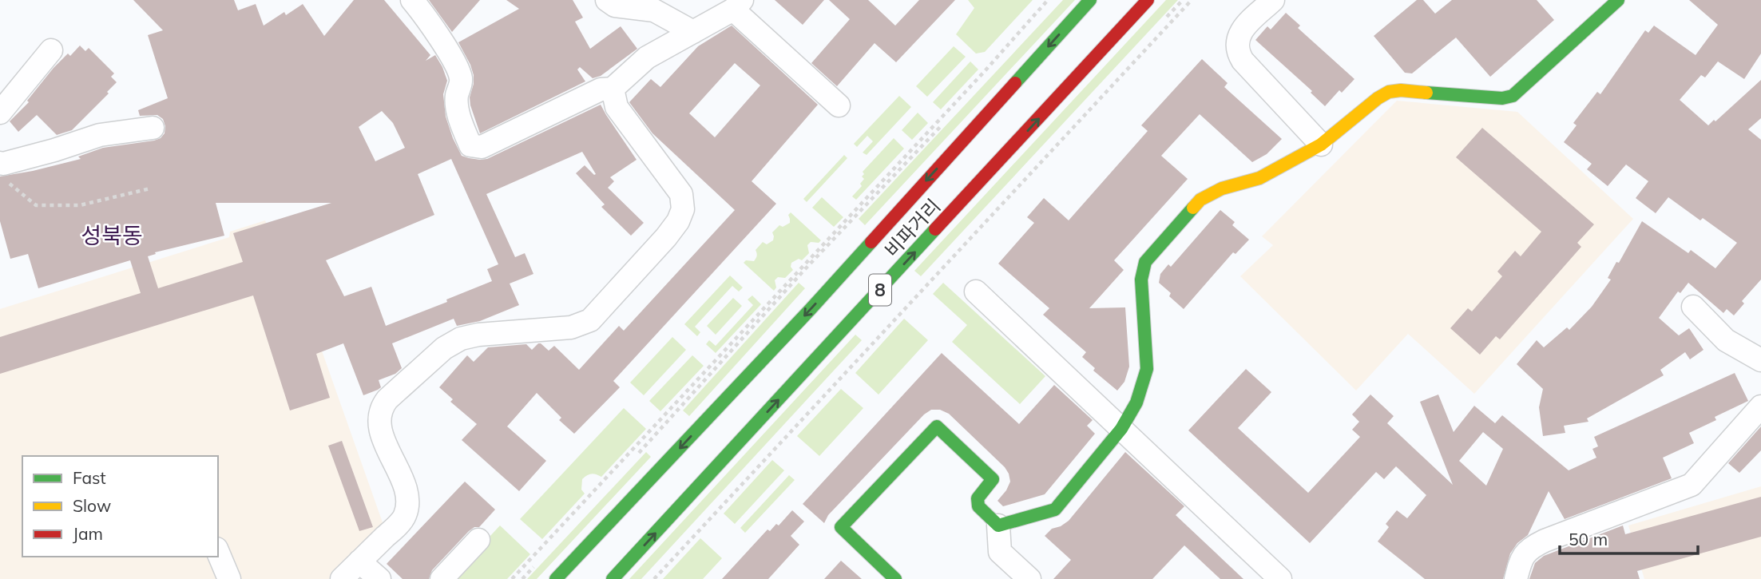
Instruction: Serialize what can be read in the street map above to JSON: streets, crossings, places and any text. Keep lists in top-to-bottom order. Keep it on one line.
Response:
{"streets":{"main road":["비파거리","8"]},"districts":["성북동"],"legend":["Fast","Slow","Jam"],"scale_bar":"50 m"}
